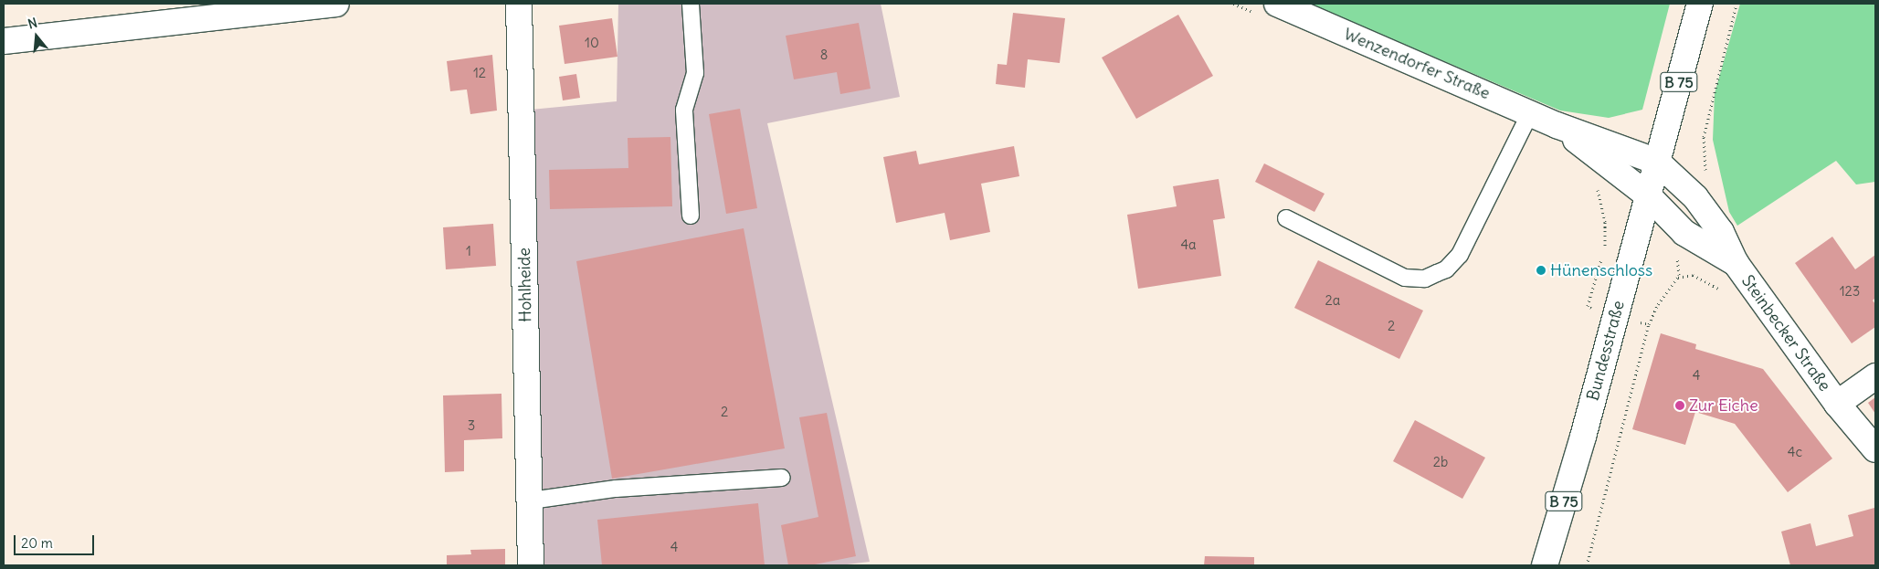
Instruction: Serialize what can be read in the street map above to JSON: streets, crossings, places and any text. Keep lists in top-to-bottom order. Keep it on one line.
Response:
{"streets":{"street":["Wenzendorfer Straße","B 75","Hohlheide","Steinbecker Straße","Bundesstraße"]},"crossings":[["Wenzendorfer Straße","Steinbecker Straße"],["Wenzendorfer Straße","Bundesstraße"],["Steinbecker Straße","Bundesstraße"]],"places":["Hünenschloss","Zur Eiche"],"house_numbers":["10","8","12","4a","1","123","2a","2","4","2","3","4c","2b","4"],"scale_bar":"20 m","north":"top"}
